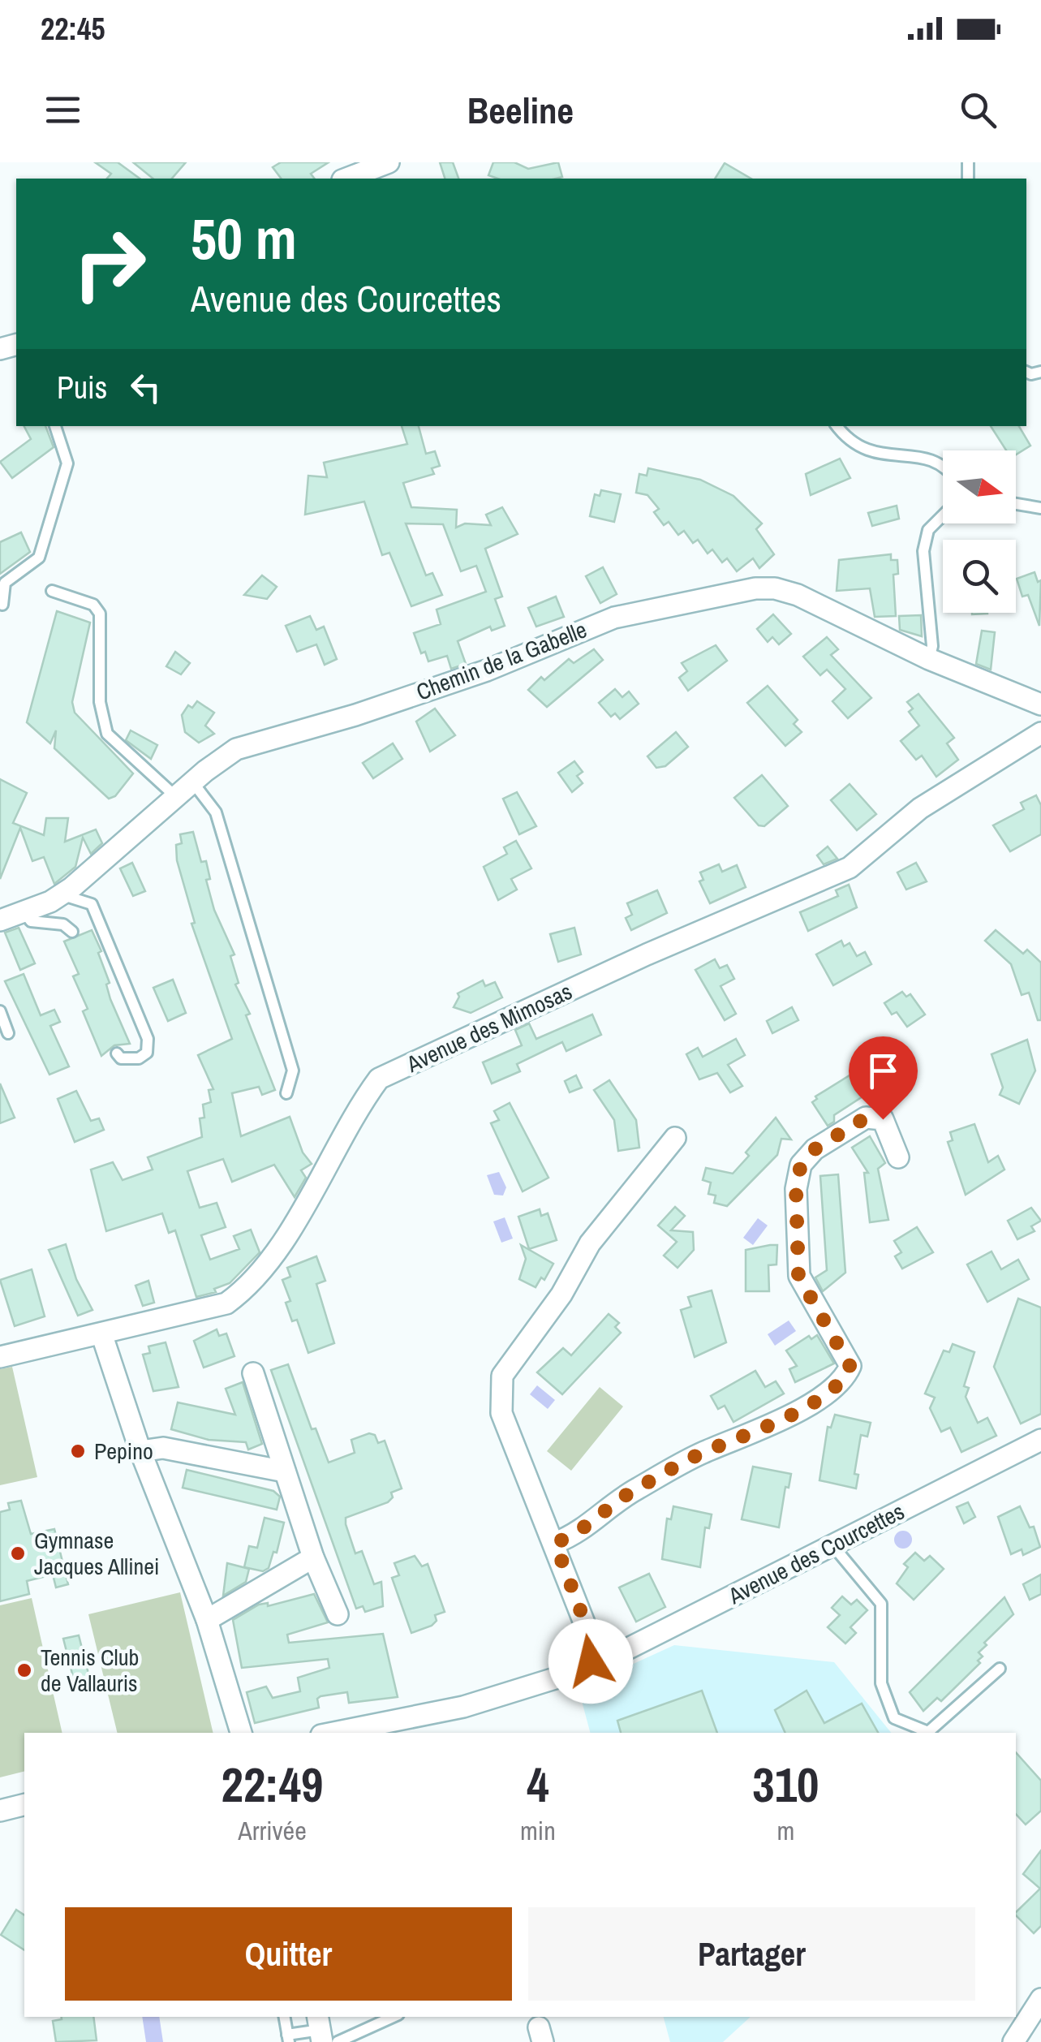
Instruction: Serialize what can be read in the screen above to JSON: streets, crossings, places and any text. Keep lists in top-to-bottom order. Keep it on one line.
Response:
{"streets":{"street":["Chemin de la Gabelle","Avenue des Mimosas","Avenue des Courcettes"]},"places":["Pepino","Gymnase Jacques Allinei","Tennis Club de Vallauris"],"north":"right","page":{"status":"22:45","header":"Beeline","turn":["50 m","Avenue des Courcettes"],"then":"Puis","eta":["22:49","Arrivée","4","min","310","m"],"buttons":["Quitter","Partager"]}}
